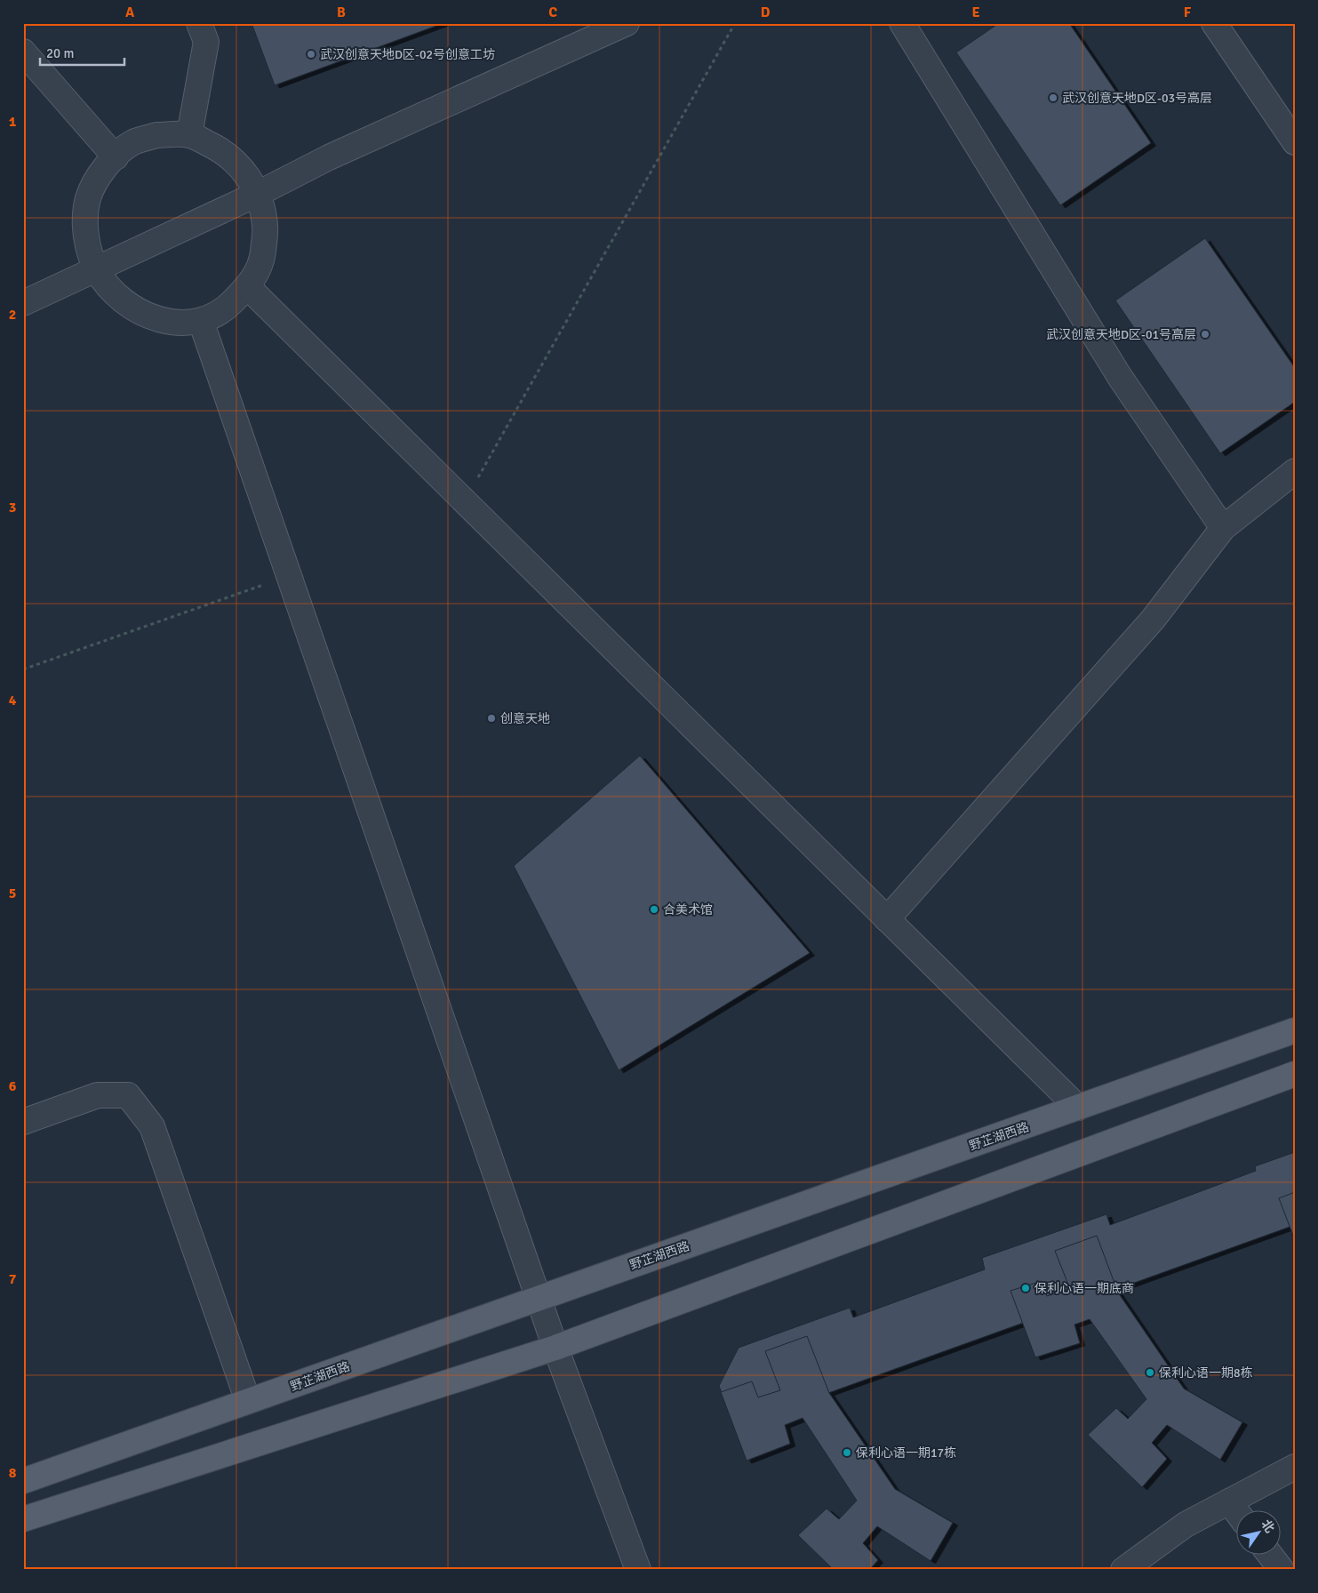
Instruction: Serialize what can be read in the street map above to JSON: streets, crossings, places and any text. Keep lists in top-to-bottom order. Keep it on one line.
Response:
{"streets":{"main road":["野芷湖西路"]},"places":["武汉创意天地D区-02号创意工坊","武汉创意天地D区-03号高层","武汉创意天地D区-01号高层","创意天地","合美术馆","保利心语一期底商","保利心语一期8栋","保利心语一期17栋"],"scale_bar":"20 m","north":"top right","grid":{"columns":["A","B","C","D","E","F"],"rows":["1","2","3","4","5","6","7","8"]}}
